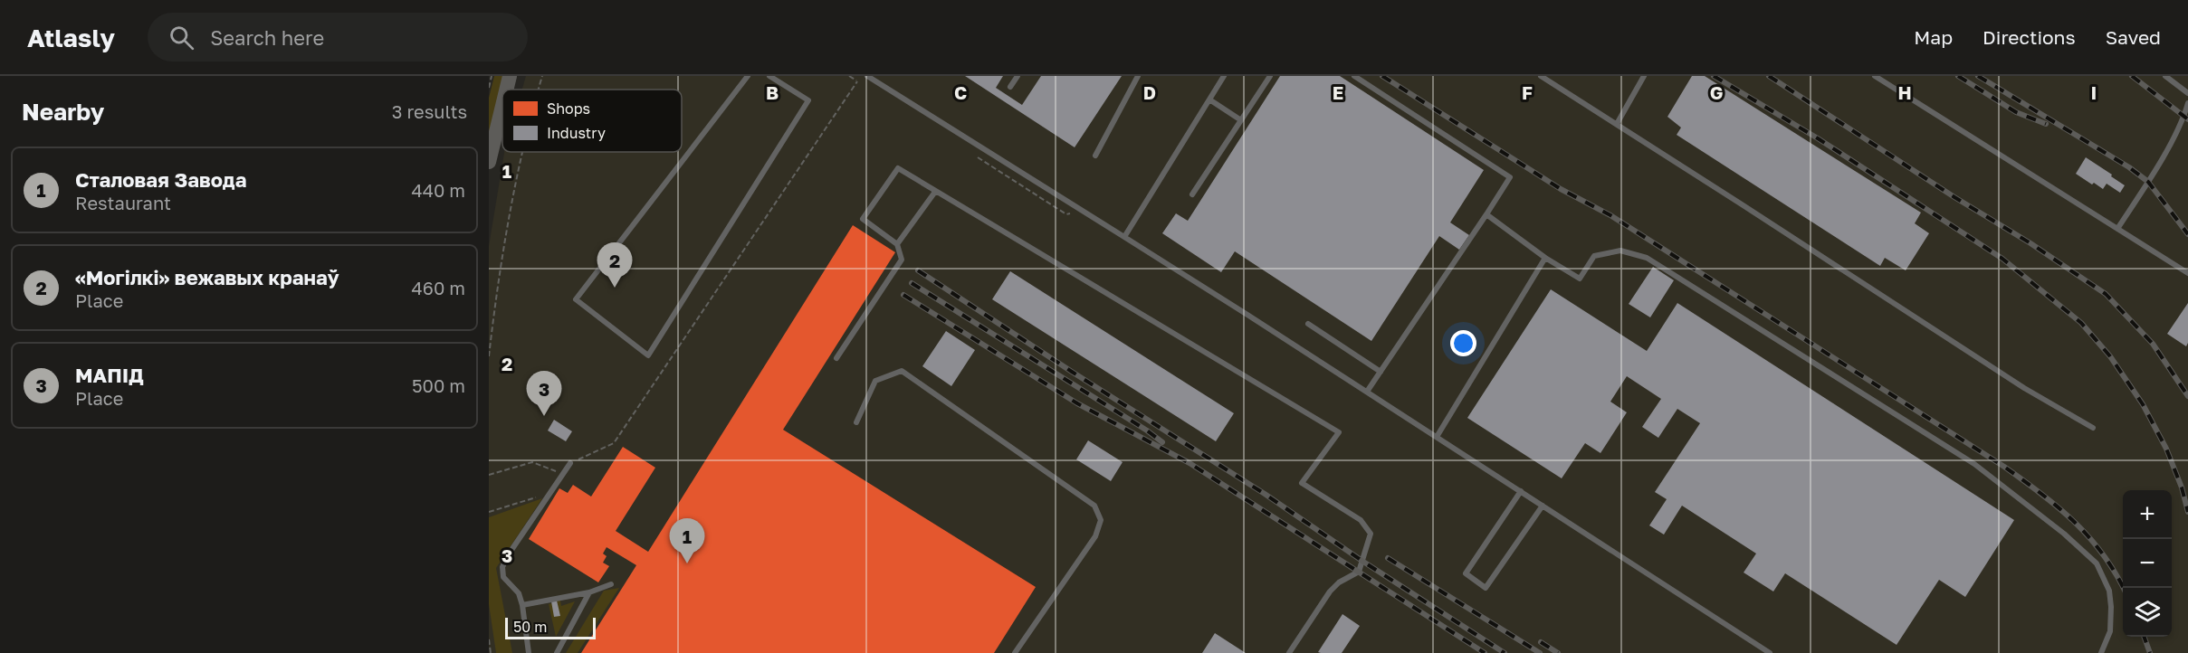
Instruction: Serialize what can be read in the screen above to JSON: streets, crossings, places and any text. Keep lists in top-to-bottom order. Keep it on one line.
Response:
{"legend":["Shops","Industry"],"scale_bar":"50 m","page":{"header":"Atlasly","search":"Search here","nav":["Map","Directions","Saved"],"heading":["Nearby","3 results"],"list":[{"mark":"1","name":"Сталовая Завода","note":"Restaurant","value":"440 m"},{"mark":"2","name":"«Могілкі» вежавых кранаў","note":"Place","value":"460 m"},{"mark":"3","name":"МАПІД","note":"Place","value":"500 m"}],"pins":["2","3","1"],"map_buttons":["+","−"],"scale":"50 m"},"grid":{"columns":["B","C","D","E","F","G","H","I"],"rows":["1","2","3"]}}
